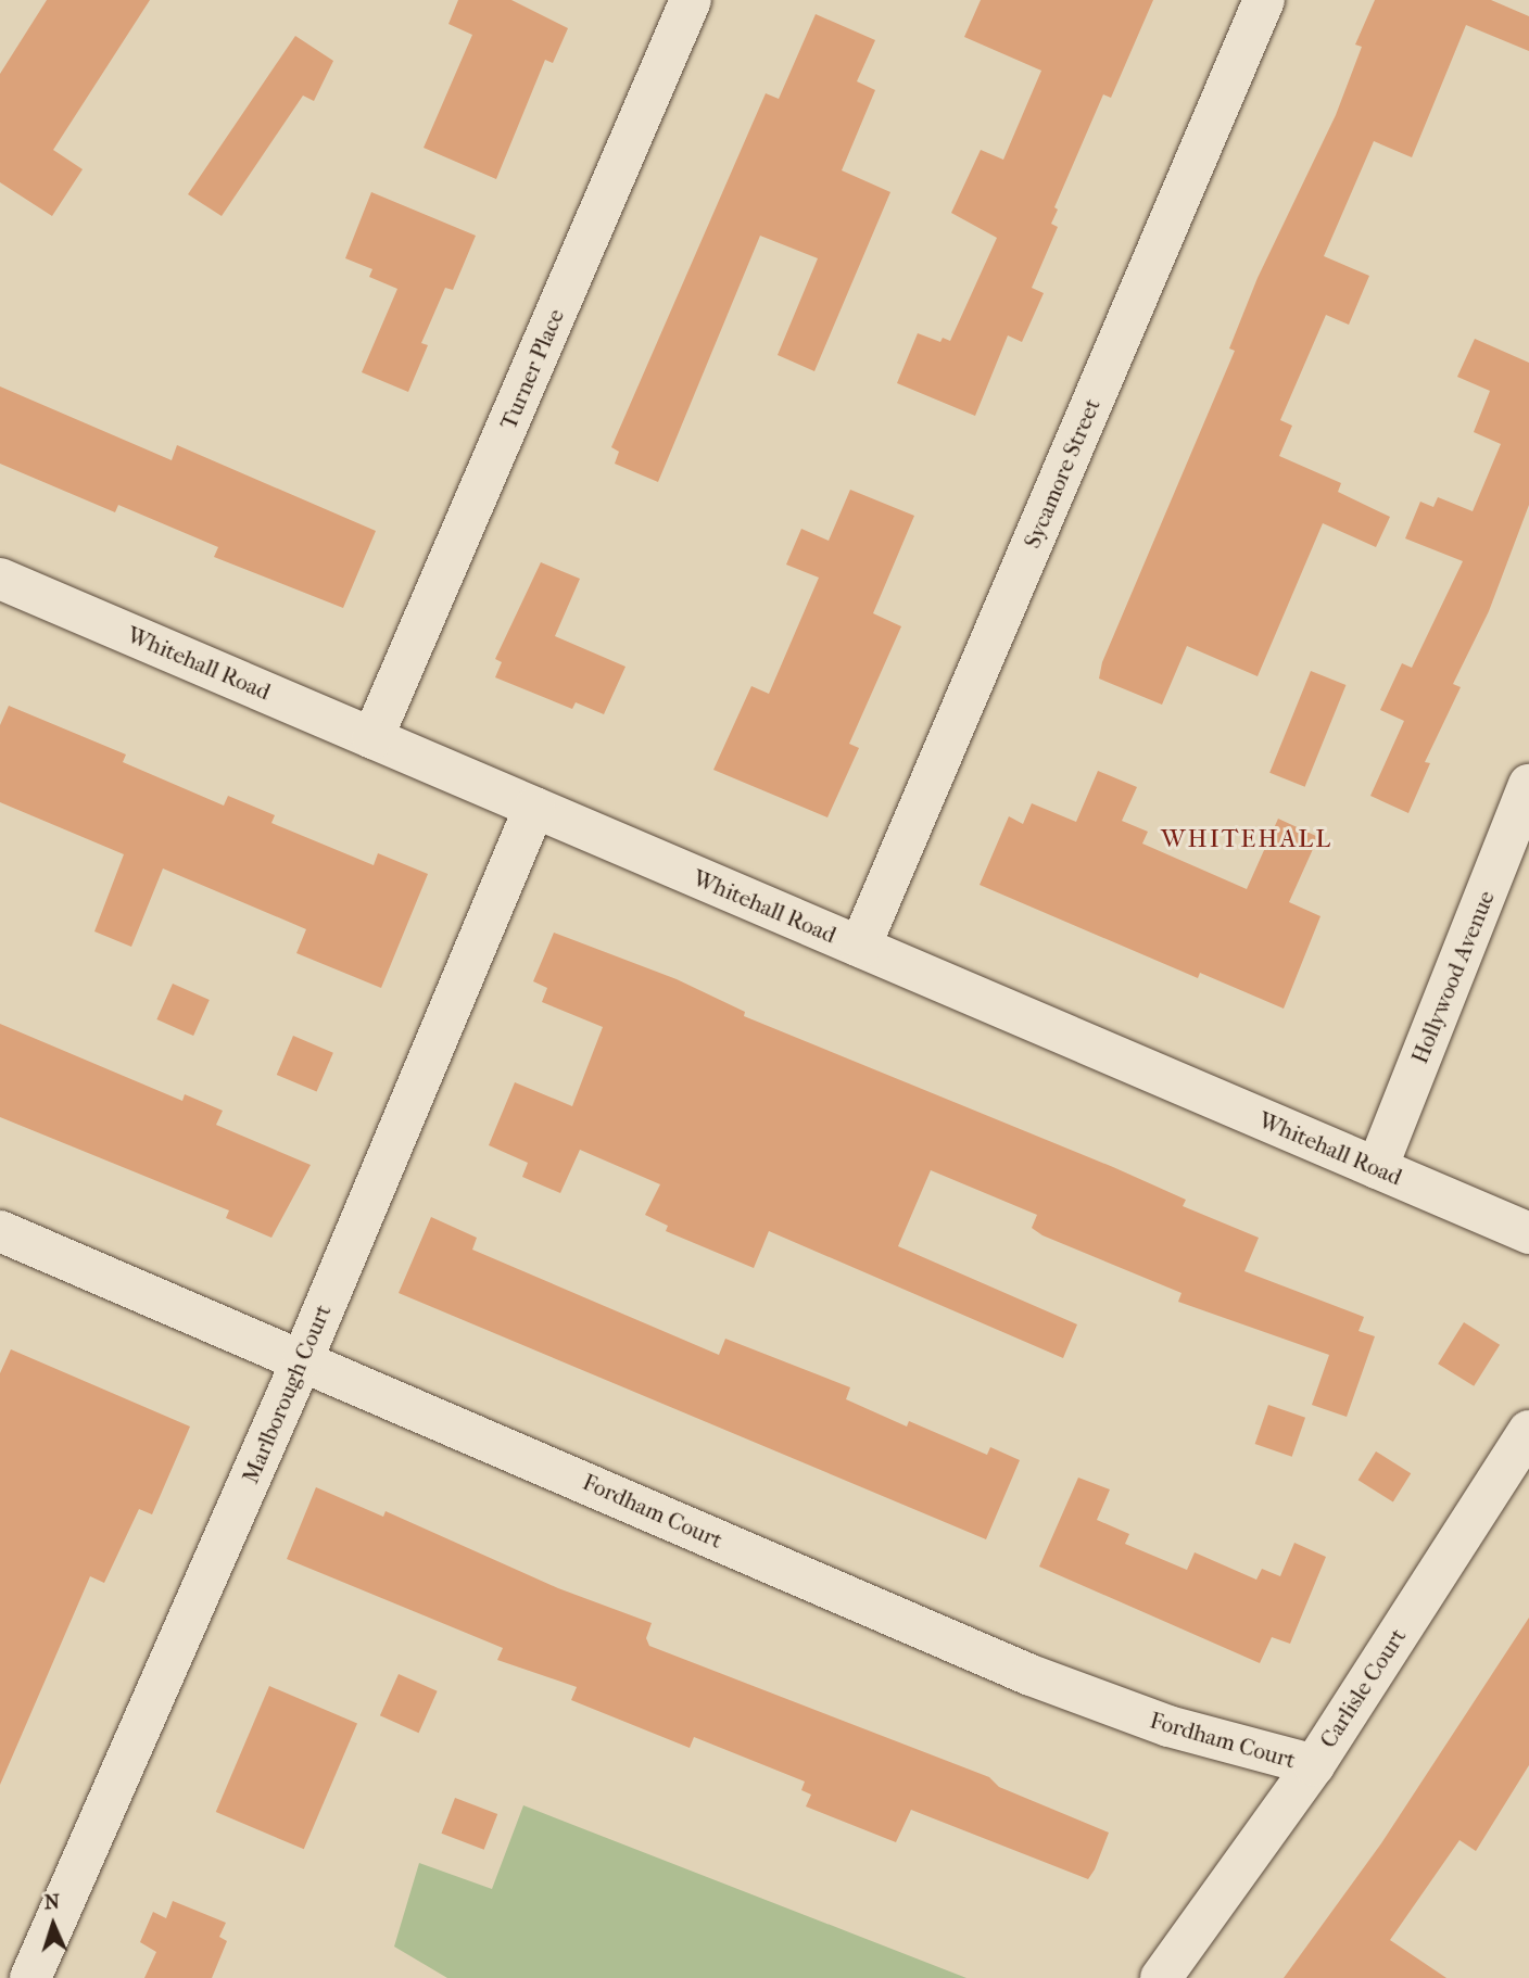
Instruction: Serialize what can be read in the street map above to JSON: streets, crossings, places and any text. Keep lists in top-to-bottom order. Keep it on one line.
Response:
{"streets":{"street":["Turner Place","Sycamore Street","Whitehall Road","Hollywood Avenue","Marlborough Court","Fordham Court","Carlisle Court"]},"crossings":[["Turner Place","Whitehall Road"],["Sycamore Street","Whitehall Road"],["Whitehall Road","Hollywood Avenue"],["Whitehall Road","Marlborough Court"],["Marlborough Court","Fordham Court"],["Fordham Court","Carlisle Court"]],"districts":["WHITEHALL"],"north":"top"}
